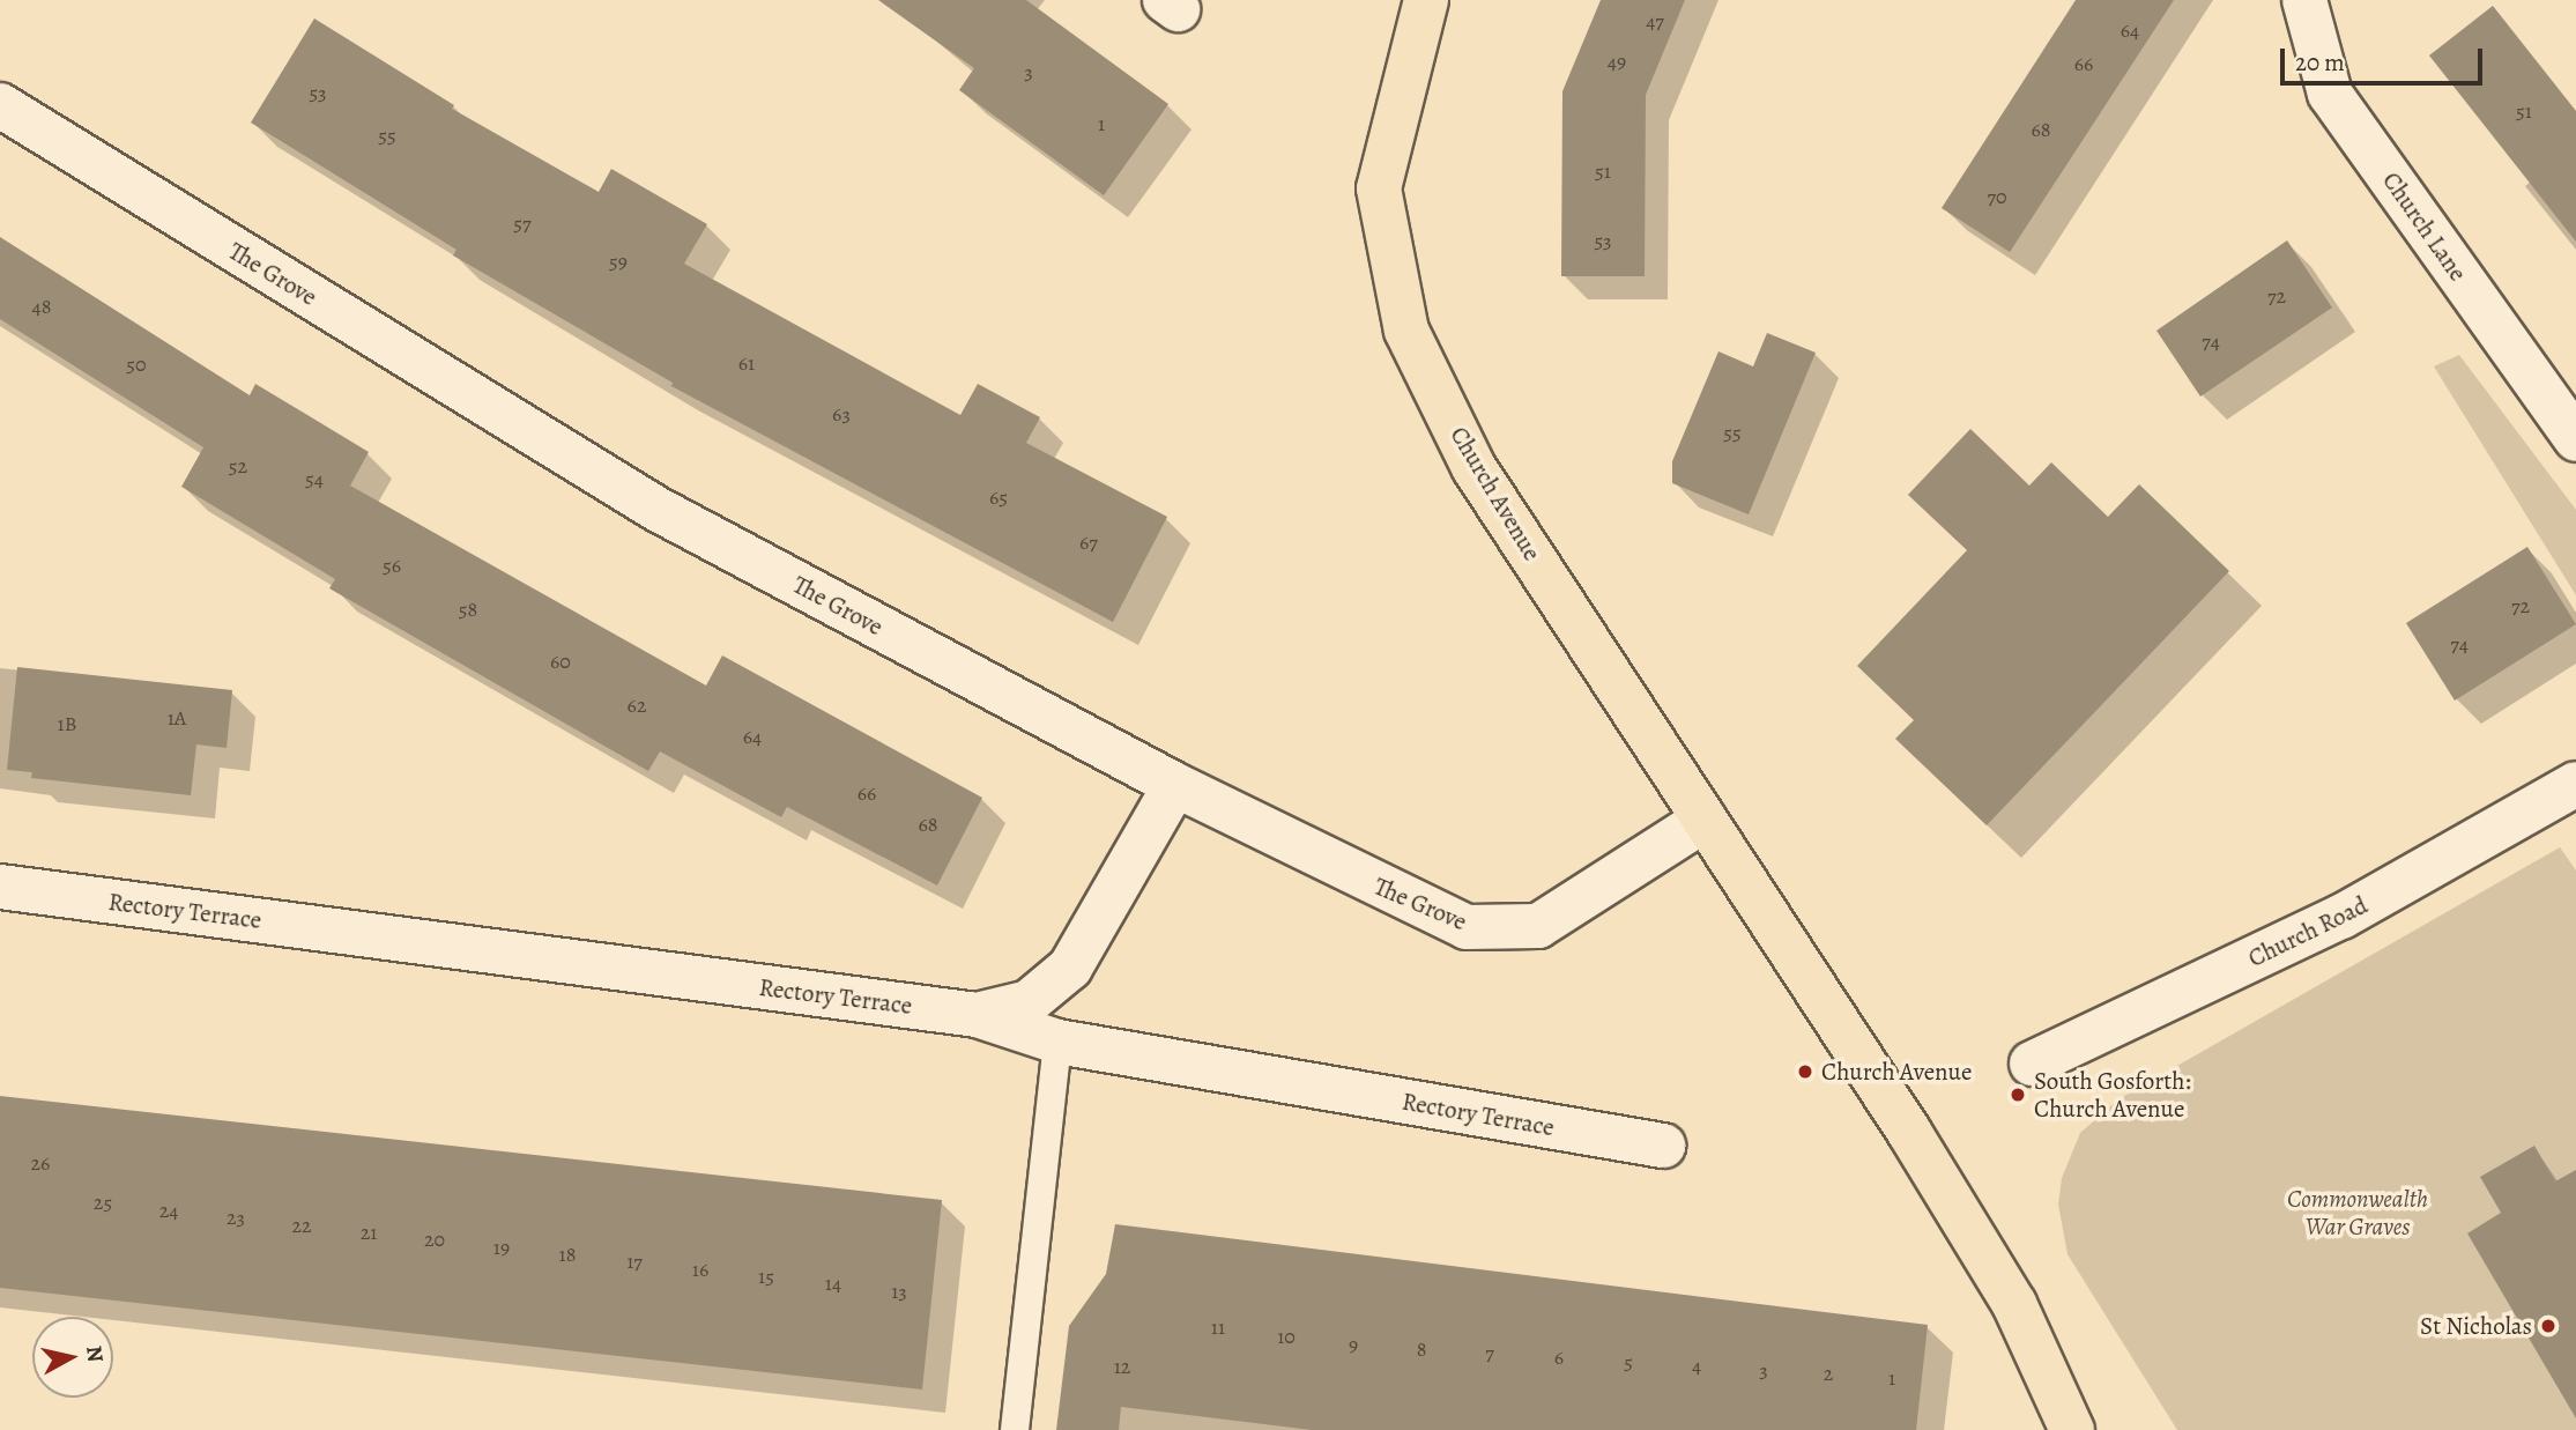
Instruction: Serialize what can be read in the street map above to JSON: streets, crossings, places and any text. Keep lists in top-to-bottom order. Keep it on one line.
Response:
{"streets":{"main road":["Church Avenue"],"street":["Church Lane","The Grove","Rectory Terrace","Church Road"]},"crossings":[["The Grove","Church Avenue"]],"parks":["Commonwealth War Graves"],"places":["Church Avenue","South Gosforth: Church Avenue","St Nicholas"],"house_numbers":["47","64","49","66","3","53","51","1","68","55","51","70","57","53","59","72","48","74","61","50","63","55","52","54","65","67","56","72","58","74","60","62","1A","1B","64","66","68","26","25","24","23","22","21","20","19","18","17","16","15","14","13","11","10","9","8","7","6","5","4","12","3","2","1"],"scale_bar":"20 m","north":"right"}
